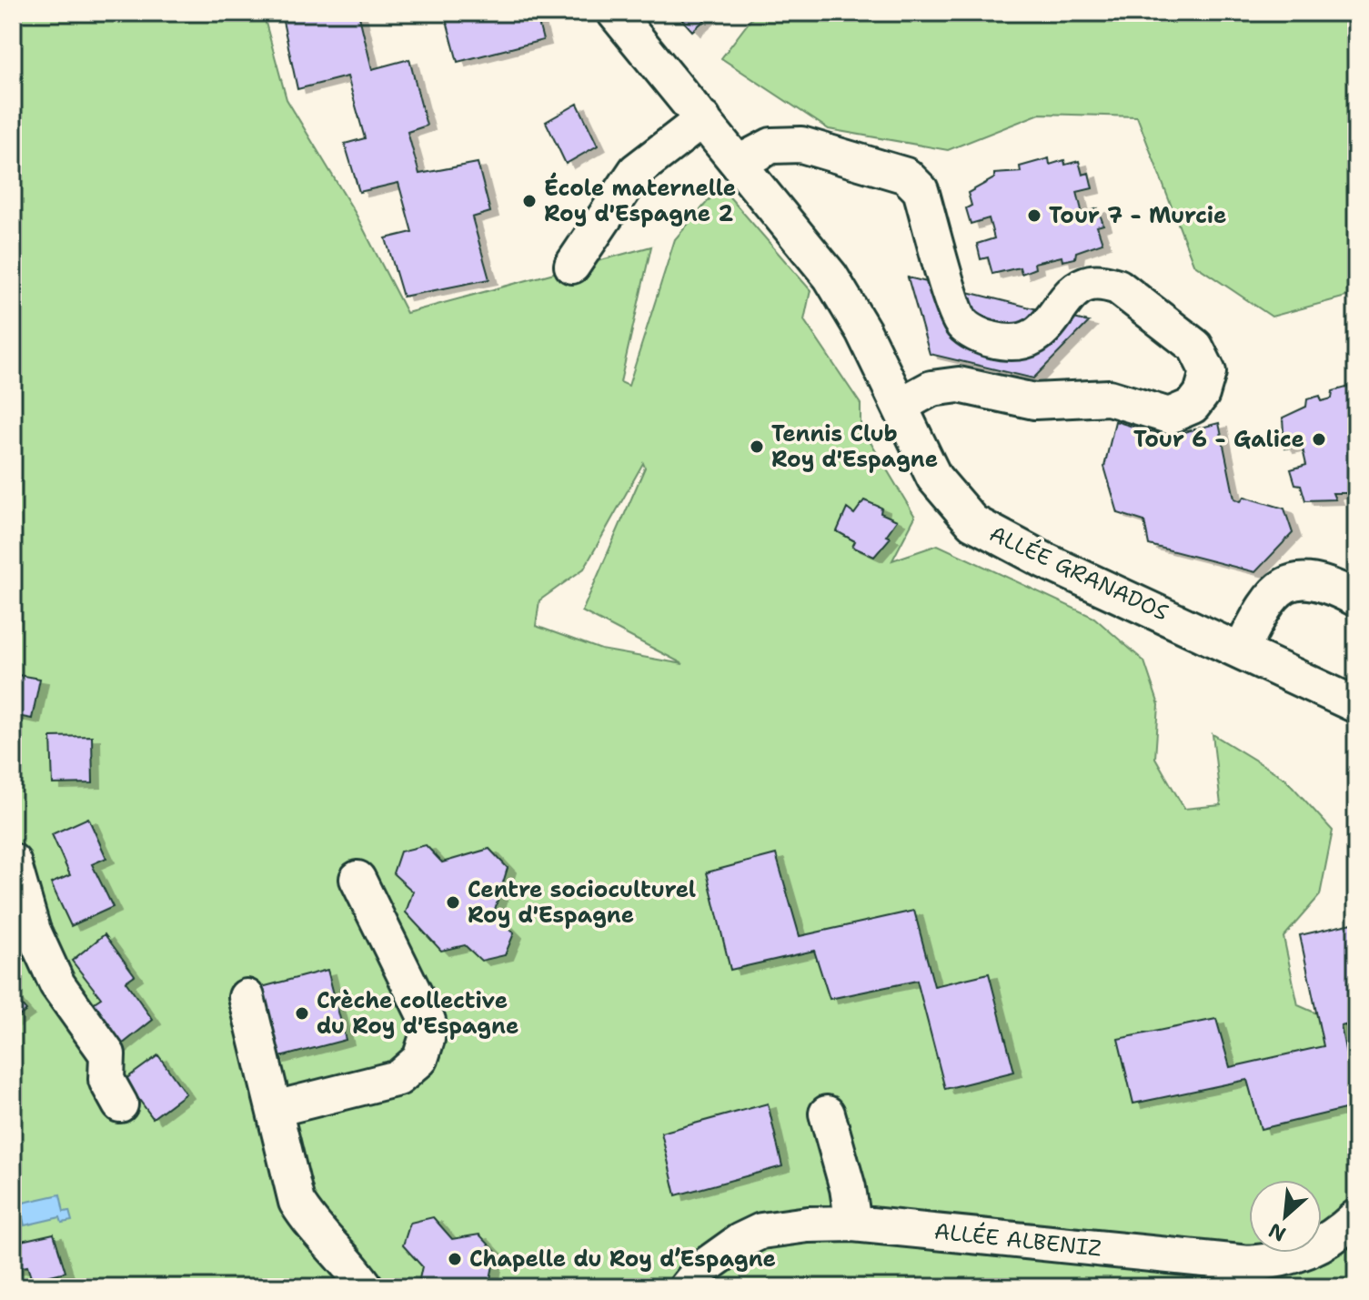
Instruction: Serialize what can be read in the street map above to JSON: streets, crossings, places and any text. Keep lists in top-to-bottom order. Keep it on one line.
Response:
{"streets":{"street":["ALLÉE GRANADOS","ALLÉE ALBENIZ"]},"places":["École maternelle Roy d'Espagne 2","Tour 7 - Murcie","Tour 6 - Galice","Tennis Club Roy d'Espagne","Centre socioculturel Roy d'Espagne","Crèche collective du Roy d'Espagne","Chapelle du Roy d’Espagne"],"north":"bottom left"}
